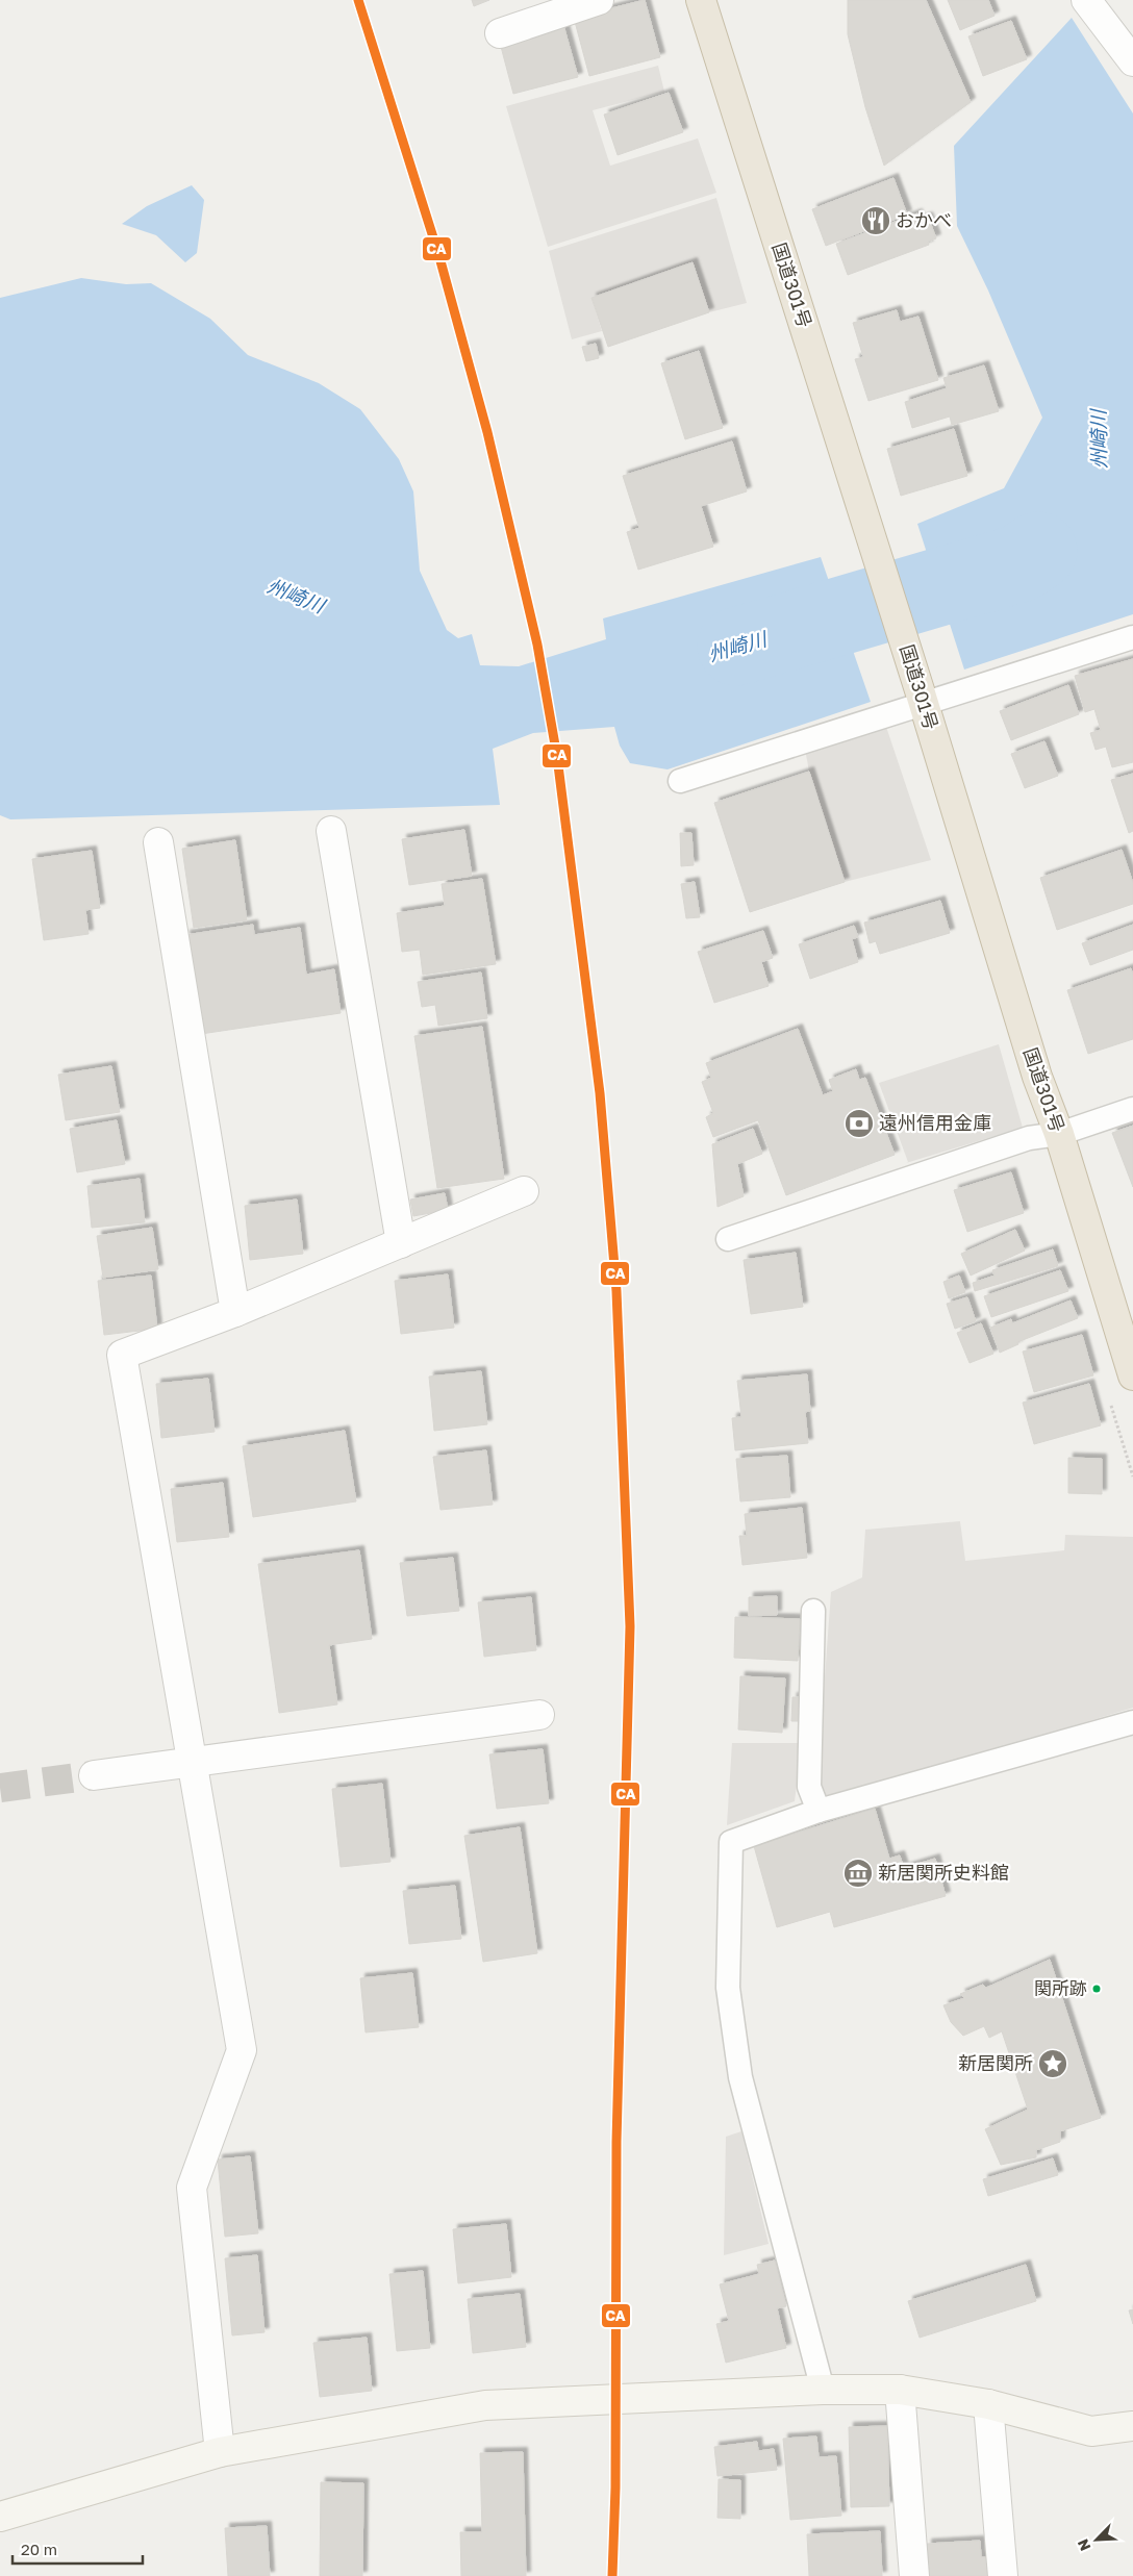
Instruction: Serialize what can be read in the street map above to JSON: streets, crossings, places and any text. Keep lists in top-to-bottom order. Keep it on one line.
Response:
{"streets":{"highway":["国道301号"]},"water":["州崎川"],"places":{"restaurant":["おかべ"],"bank":["遠州信用金庫"],"museum":["新居関所史料館"],"other":["関所跡"],"place":["新居関所"]},"lines":["transit line CA"],"scale_bar":"20 m","north":"bottom left"}
